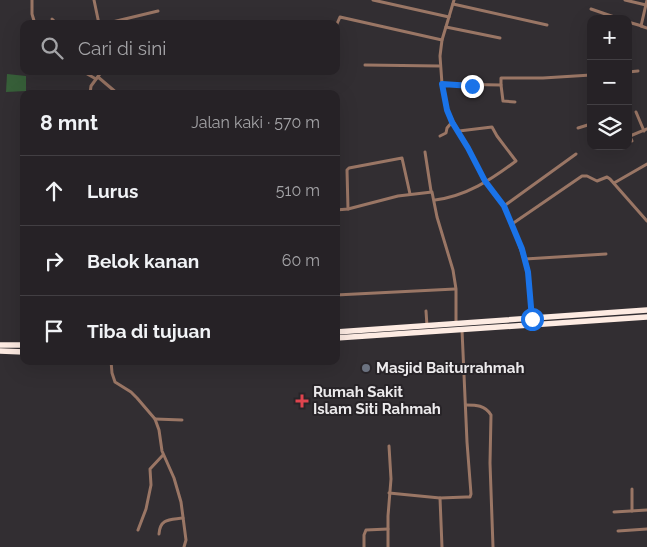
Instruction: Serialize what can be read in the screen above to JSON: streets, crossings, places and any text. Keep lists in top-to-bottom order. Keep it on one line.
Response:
{"places":{"other":["Masjid Baiturrahmah"],"health":["Rumah Sakit Islam Siti Rahmah"]},"page":{"map_buttons":["+","−"],"search":"Cari di sini","heading":["8 mnt","Jalan kaki · 570 m"],"list":[["Lurus","510 m"],["Belok kanan","60 m"],"Tiba di tujuan"]}}
